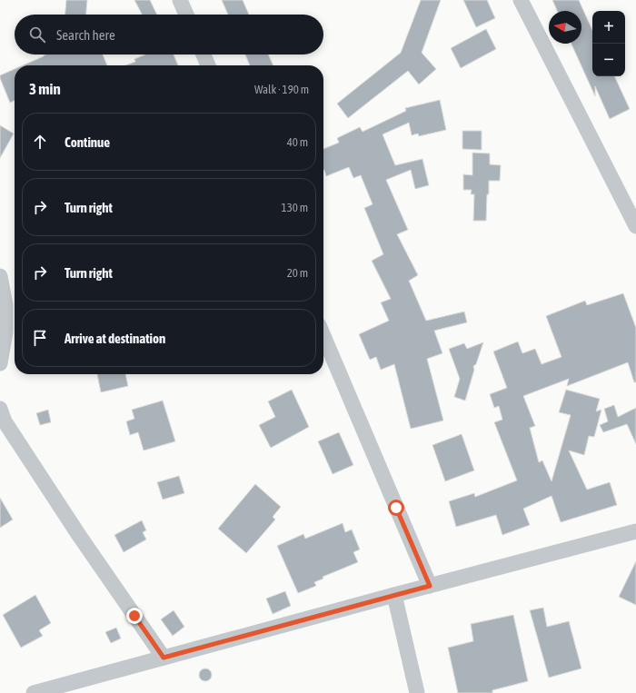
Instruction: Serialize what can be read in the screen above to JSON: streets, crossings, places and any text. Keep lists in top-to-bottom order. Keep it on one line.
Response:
{"north":"left","page":{"map_buttons":["+","−"],"search":"Search here","heading":["3 min","Walk · 190 m"],"list":[["Continue","40 m"],["Turn right","130 m"],["Turn right","20 m"],"Arrive at destination"]}}
